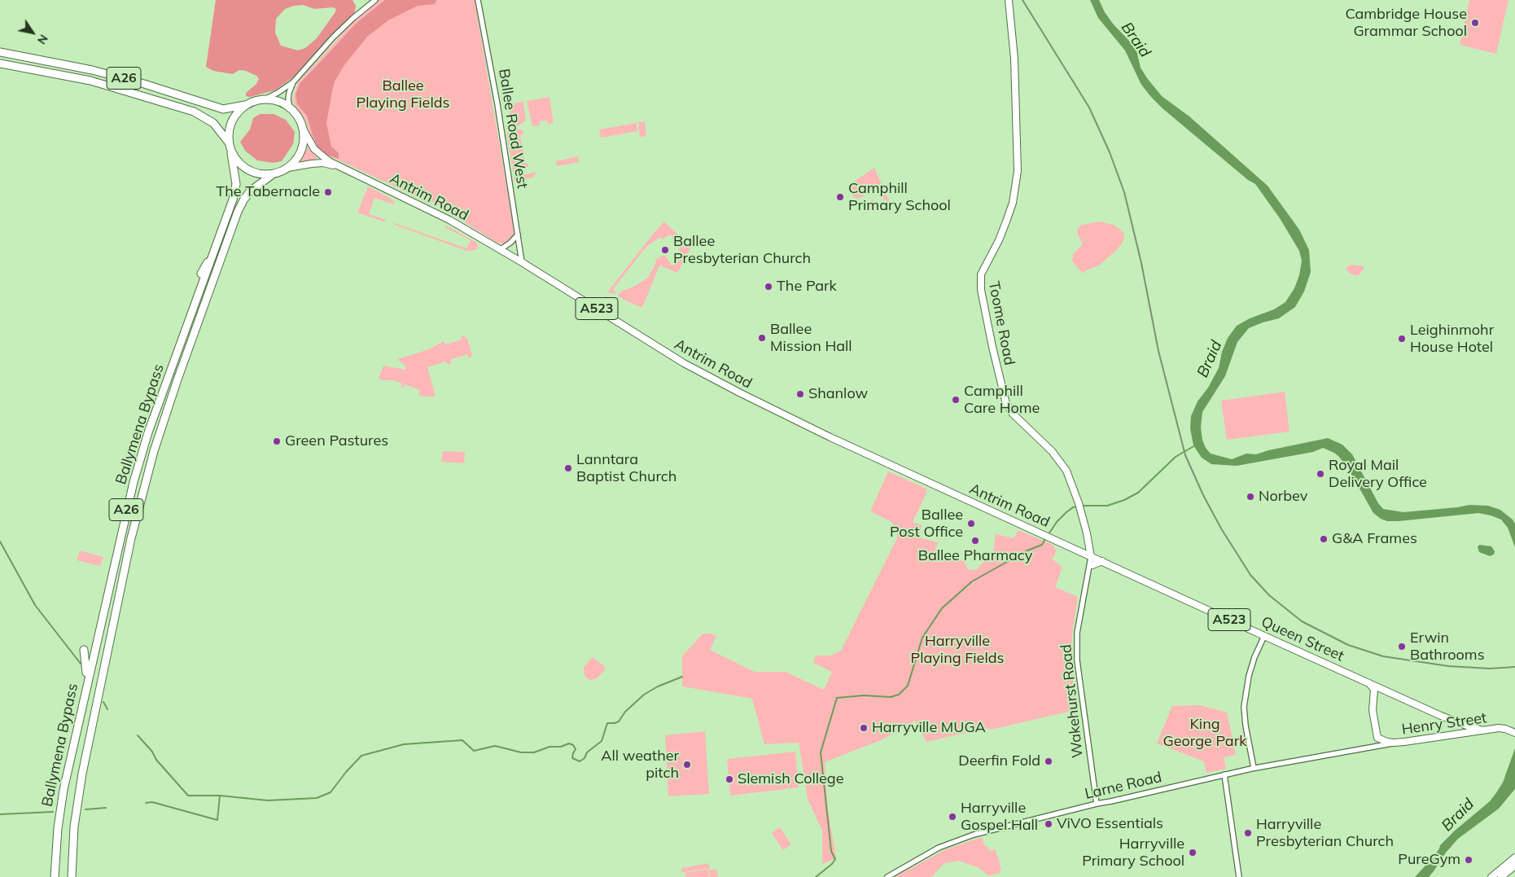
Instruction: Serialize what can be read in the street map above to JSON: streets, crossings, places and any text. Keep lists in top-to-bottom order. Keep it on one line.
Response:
{"streets":{"highway":["A26","Ballymena Bypass"],"main road":["Antrim Road","A523","Toome Road","Queen Street","Henry Street"],"street":["Ballee Road West","Wakehurst Road","Larne Road"]},"crossings":[["A26","Antrim Road"],["A26","Ballymena Bypass"],["Ballee Road West","Antrim Road"],["Antrim Road","Toome Road"],["Antrim Road","Ballymena Bypass"],["Antrim Road","Queen Street"],["Antrim Road","Wakehurst Road"],["A523","Henry Street"],["Toome Road","Queen Street"],["Toome Road","Wakehurst Road"],["Queen Street","Wakehurst Road"],["Queen Street","Henry Street"],["Wakehurst Road","Larne Road"],["Henry Street","Larne Road"]],"water":["Braid"],"parks":["Ballee Playing Fields","Harryville Playing Fields","King George Park"],"places":["Cambridge House Grammar School","The Tabernacle","Camphill Primary School","Ballee Presbyterian Church","The Park","Ballee Mission Hall","Leighinmohr House Hotel","Shanlow","Camphill Care Home","Green Pastures","Lanntara Baptist Church","Royal Mail Delivery Office","Norbev","Ballee Post Office","G&A Frames","Ballee Pharmacy","Erwin Bathrooms","Harryville MUGA","Deerfin Fold","All weather pitch","Slemish College","Harryville Gospel Hall","ViVO Essentials","Harryville Presbyterian Church","Harryville Primary School","PureGym"],"north":"bottom right"}
